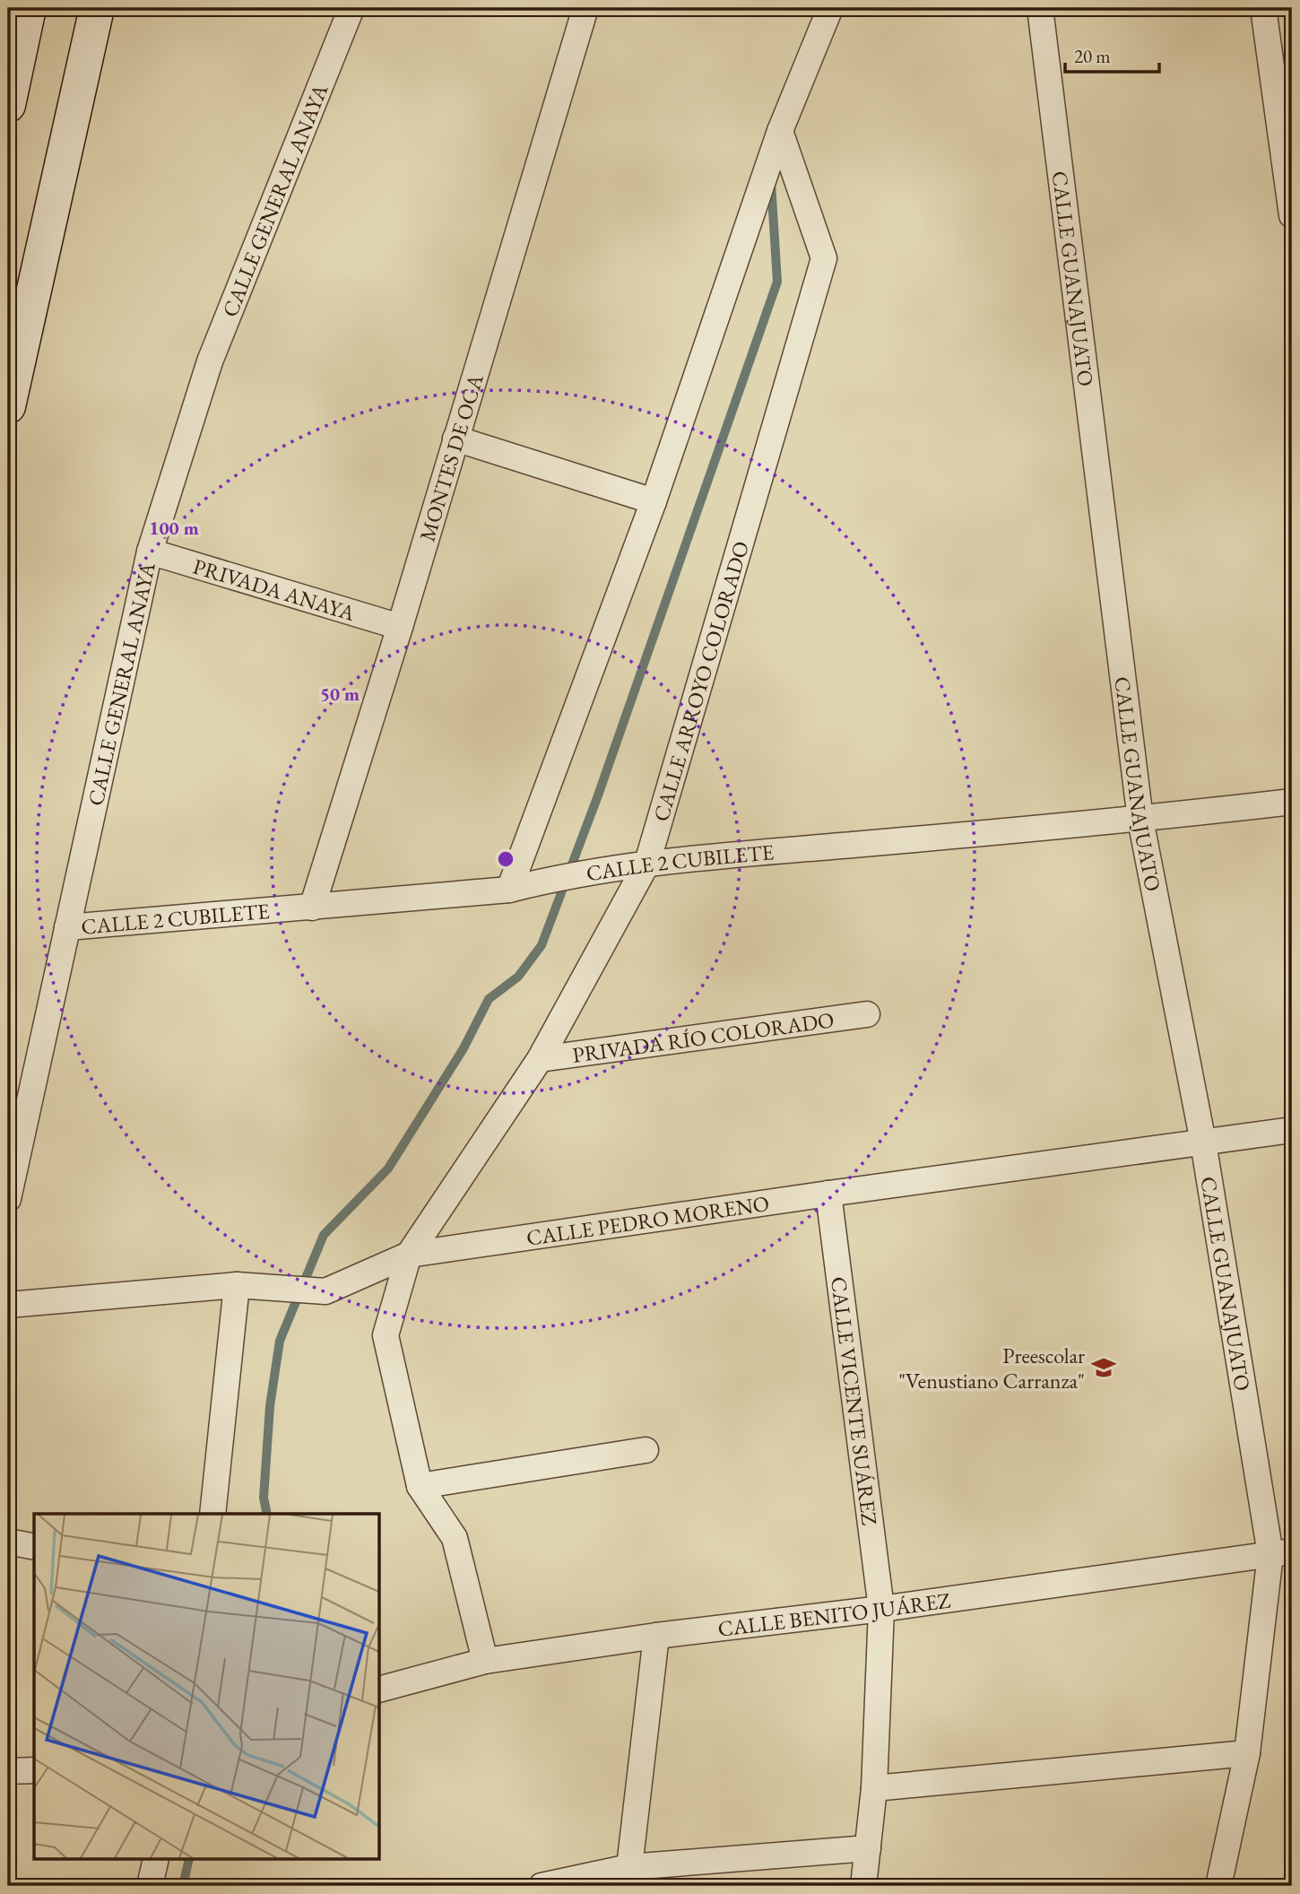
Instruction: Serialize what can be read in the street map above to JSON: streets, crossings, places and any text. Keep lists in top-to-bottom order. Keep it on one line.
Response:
{"streets":{"street":["CALLE GENERAL ANAYA","CALLE GUANAJUATO","MONTES DE OCA","PRIVADA ANAYA","CALLE ARROYO COLORADO","CALLE 2 CUBILETE","PRIVADA RÍO COLORADO","CALLE PEDRO MORENO","CALLE VICENTE SUÁREZ","CALLE BENITO JUÁREZ"]},"crossings":[["CALLE GENERAL ANAYA","PRIVADA ANAYA"],["CALLE GENERAL ANAYA","CALLE 2 CUBILETE"],["CALLE GUANAJUATO","CALLE 2 CUBILETE"],["CALLE GUANAJUATO","CALLE PEDRO MORENO"],["CALLE GUANAJUATO","CALLE BENITO JUÁREZ"],["MONTES DE OCA","PRIVADA ANAYA"],["MONTES DE OCA","CALLE 2 CUBILETE"],["CALLE ARROYO COLORADO","CALLE 2 CUBILETE"],["CALLE ARROYO COLORADO","PRIVADA RÍO COLORADO"],["CALLE ARROYO COLORADO","CALLE PEDRO MORENO"],["CALLE PEDRO MORENO","CALLE VICENTE SUÁREZ"],["CALLE VICENTE SUÁREZ","CALLE BENITO JUÁREZ"]],"places":{"school or university":["Preescolar \"Venustiano Carranza\""]},"scale_bar":"20 m","rings":["100 m","50 m"]}
